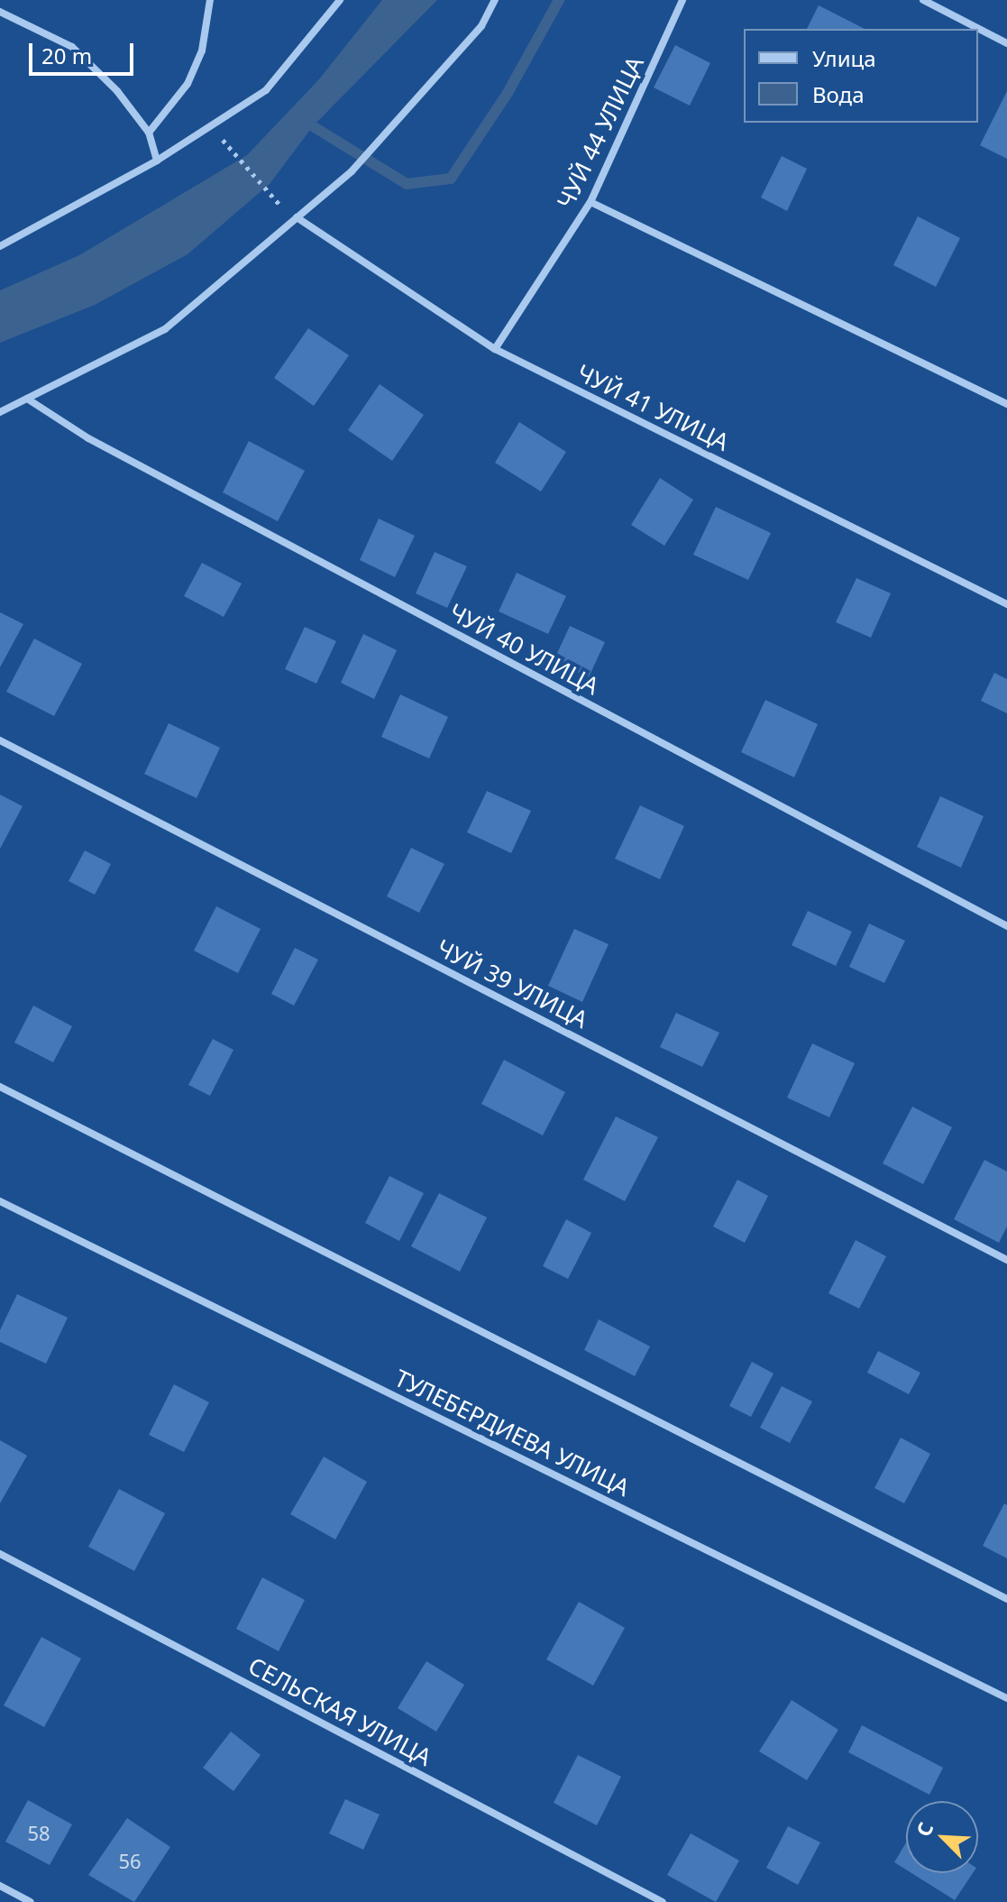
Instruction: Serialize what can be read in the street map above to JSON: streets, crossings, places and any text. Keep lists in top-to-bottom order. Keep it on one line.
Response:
{"streets":{"street":["ЧУЙ 44 УЛИЦА","ЧУЙ 41 УЛИЦА","ЧУЙ 40 УЛИЦА","ЧУЙ 39 УЛИЦА","ТУЛЕБЕРДИЕВА УЛИЦА","СЕЛЬСКАЯ УЛИЦА"]},"crossings":[["ЧУЙ 44 УЛИЦА","ЧУЙ 41 УЛИЦА"]],"house_numbers":["58","56"],"legend":["Улица","Вода"],"scale_bar":"20 m","north":"top left"}
